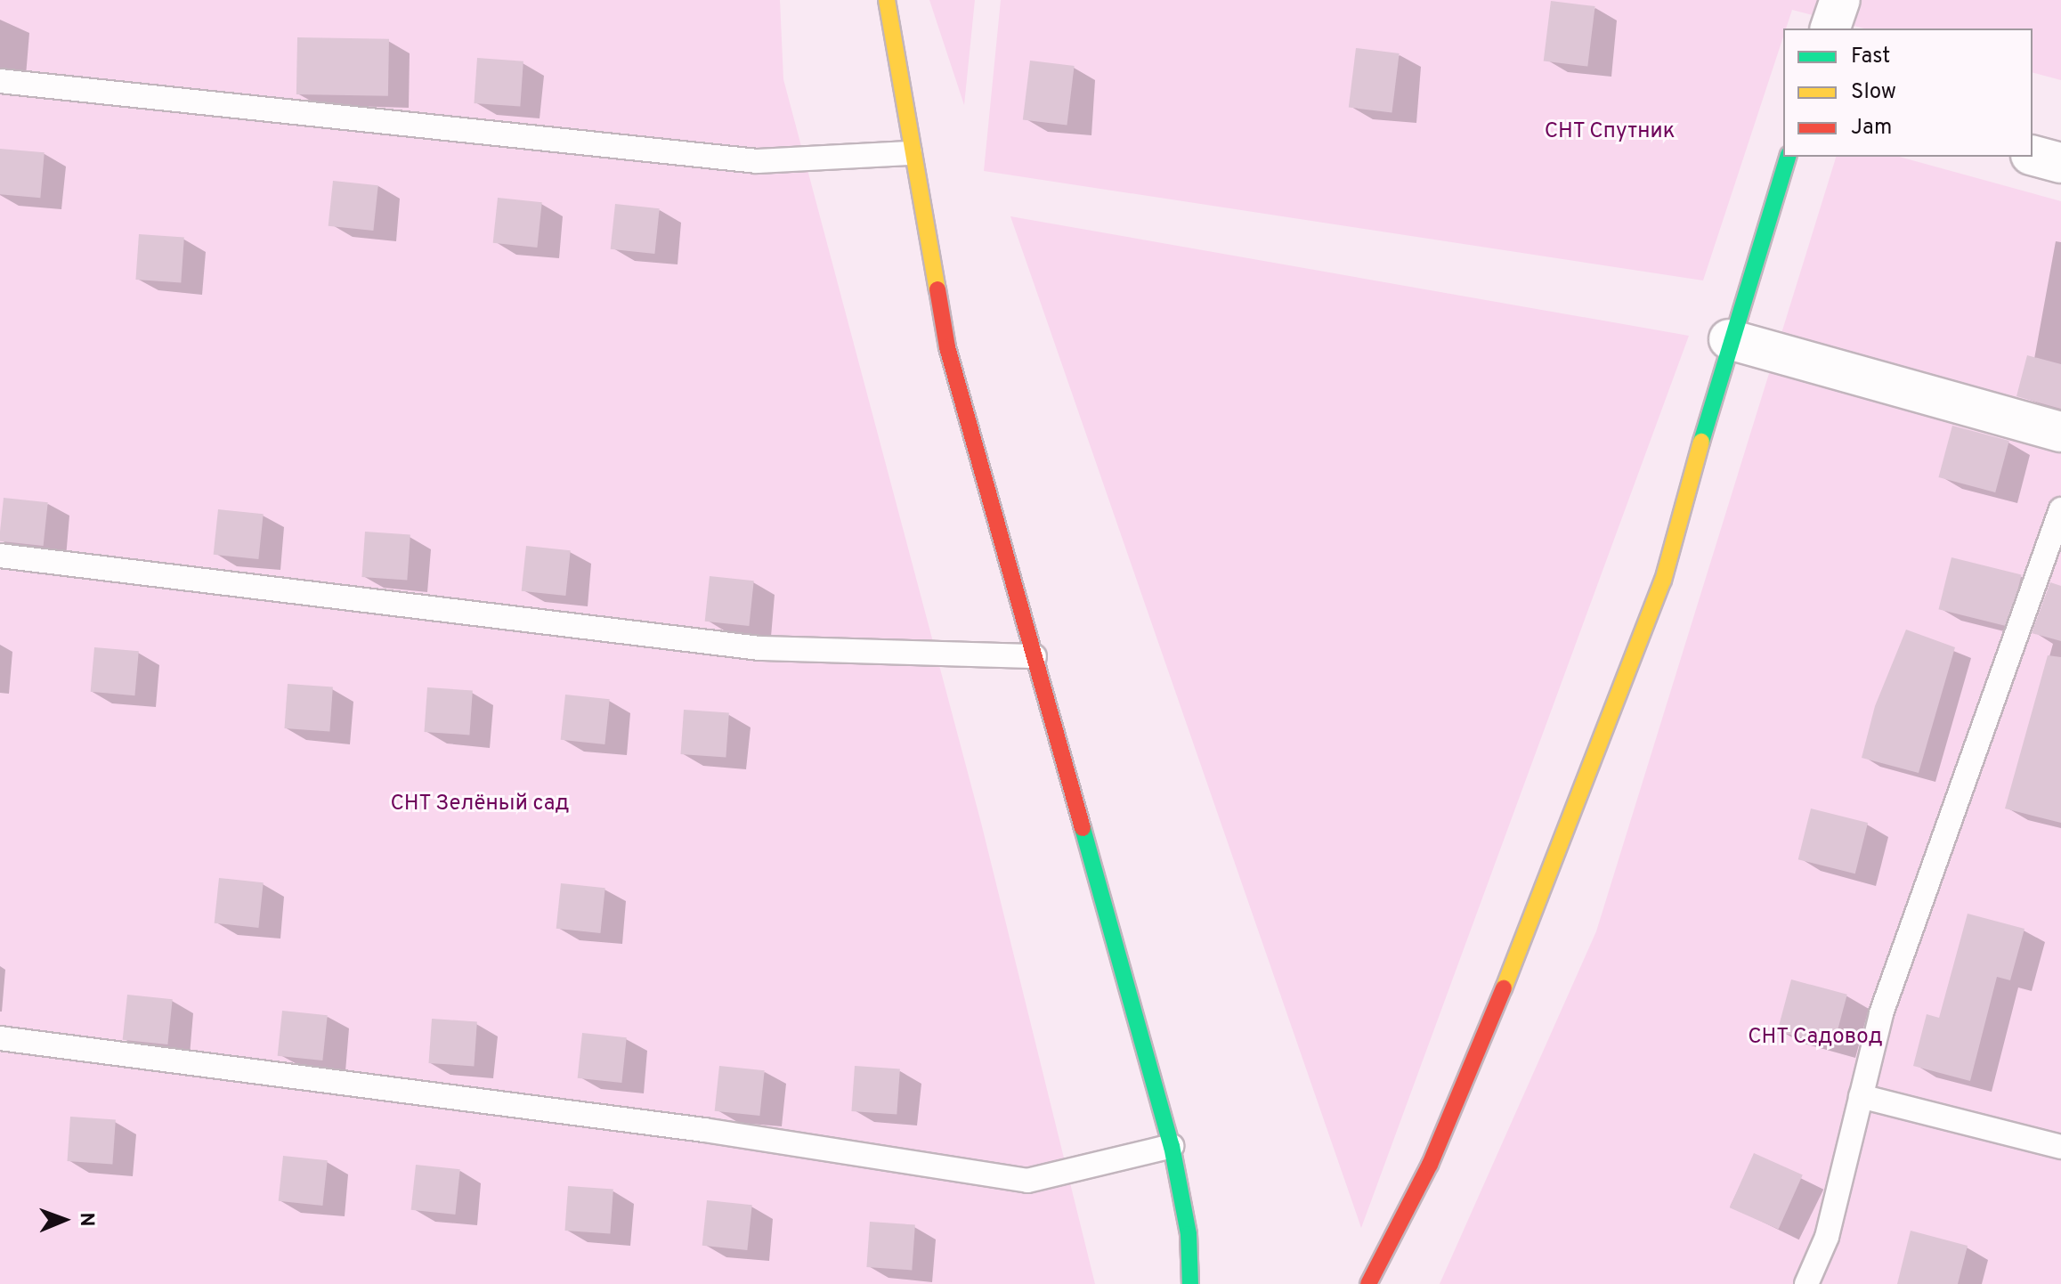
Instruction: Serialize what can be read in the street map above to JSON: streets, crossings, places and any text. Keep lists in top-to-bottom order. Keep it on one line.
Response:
{"parks":["СНТ Спутник","СНТ Зелёный сад","СНТ Садовод"],"legend":["Fast","Slow","Jam"],"north":"right"}
